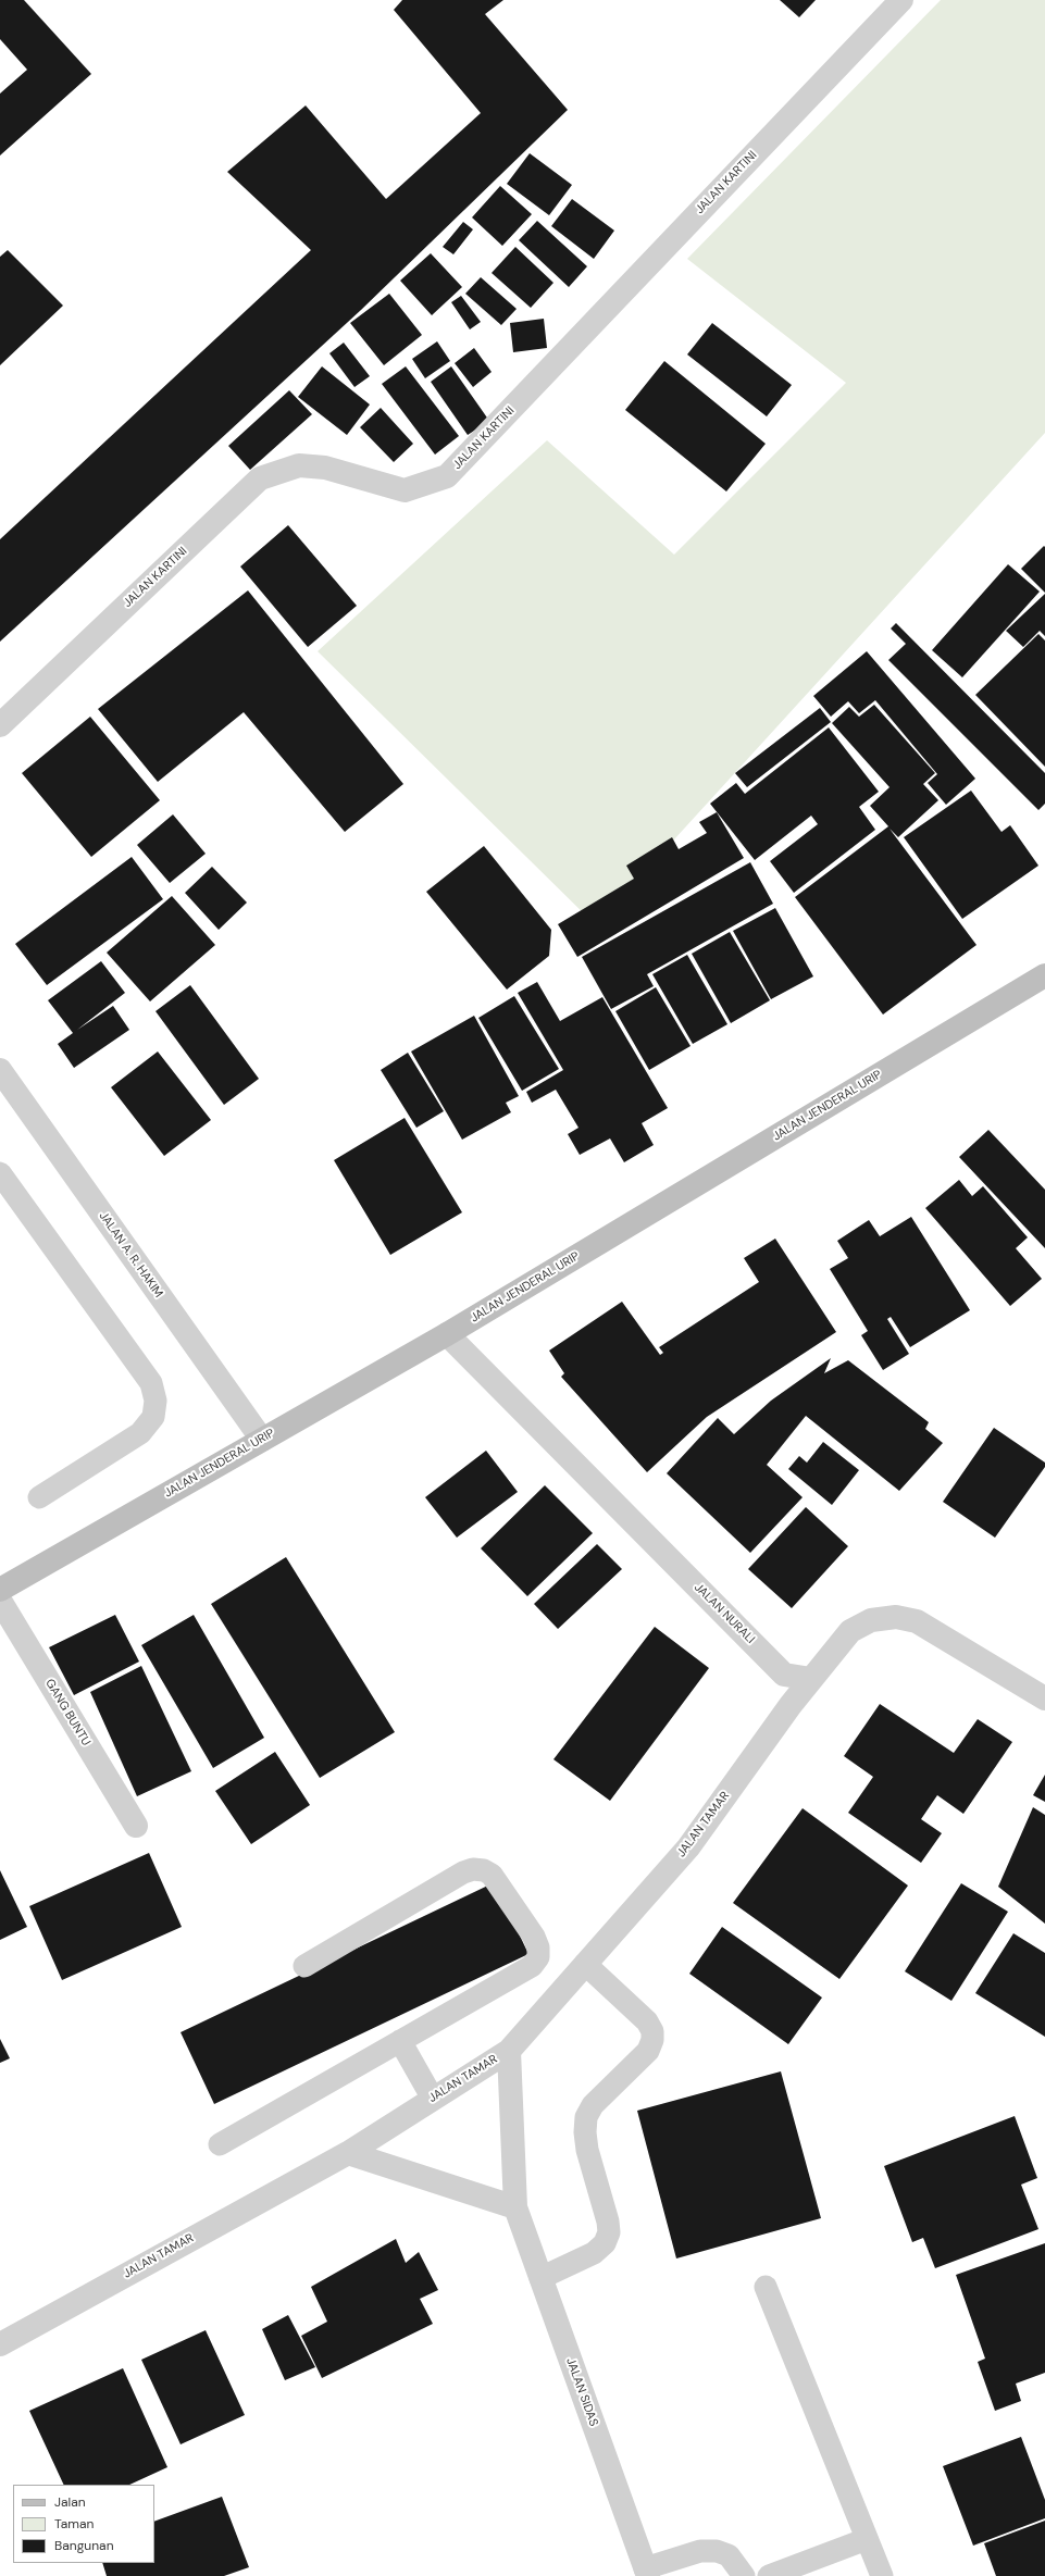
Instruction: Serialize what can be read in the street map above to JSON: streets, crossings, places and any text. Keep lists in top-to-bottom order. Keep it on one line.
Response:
{"streets":{"street":["JALAN KARTINI","JALAN JENDERAL URIP","JALAN A. R. HAKIM","JALAN NURALI","GANG BUNTU","JALAN TAMAR","JALAN SIDAS"]},"crossings":[["JALAN JENDERAL URIP","JALAN A. R. HAKIM"],["JALAN JENDERAL URIP","JALAN NURALI"],["JALAN NURALI","JALAN TAMAR"],["JALAN TAMAR","JALAN SIDAS"]],"legend":["Jalan","Taman","Bangunan"]}
